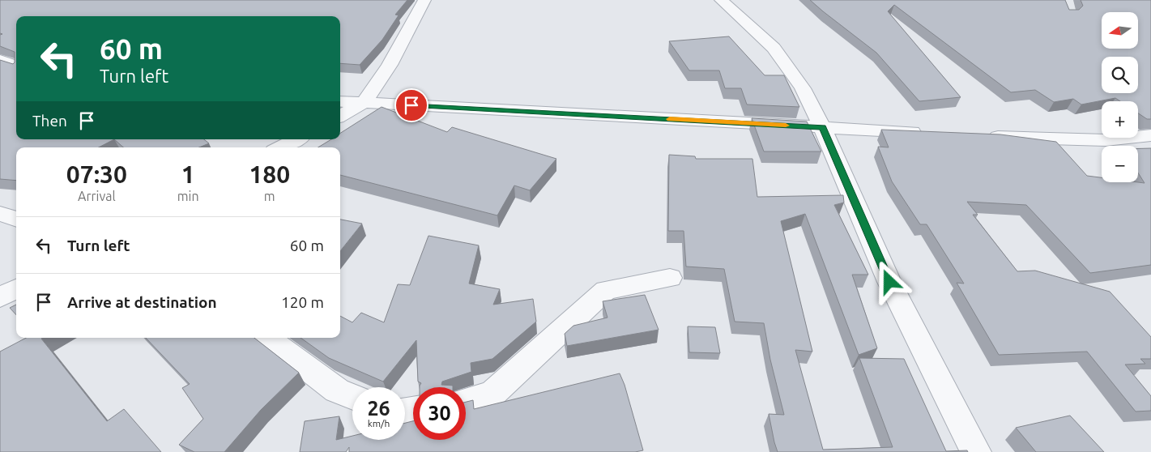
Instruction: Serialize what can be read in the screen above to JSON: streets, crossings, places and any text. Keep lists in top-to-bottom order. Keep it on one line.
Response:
{"north":"left","page":{"map_buttons":["+","−"],"turn":["60 m","Turn left"],"then":"Then","eta":["07:30","Arrival","1","min","180","m"],"list":[{"name":"Turn left","value":"60 m"},{"name":"Arrive at destination","value":"120 m"}],"speed":"26 km/h","limit":"30"}}
